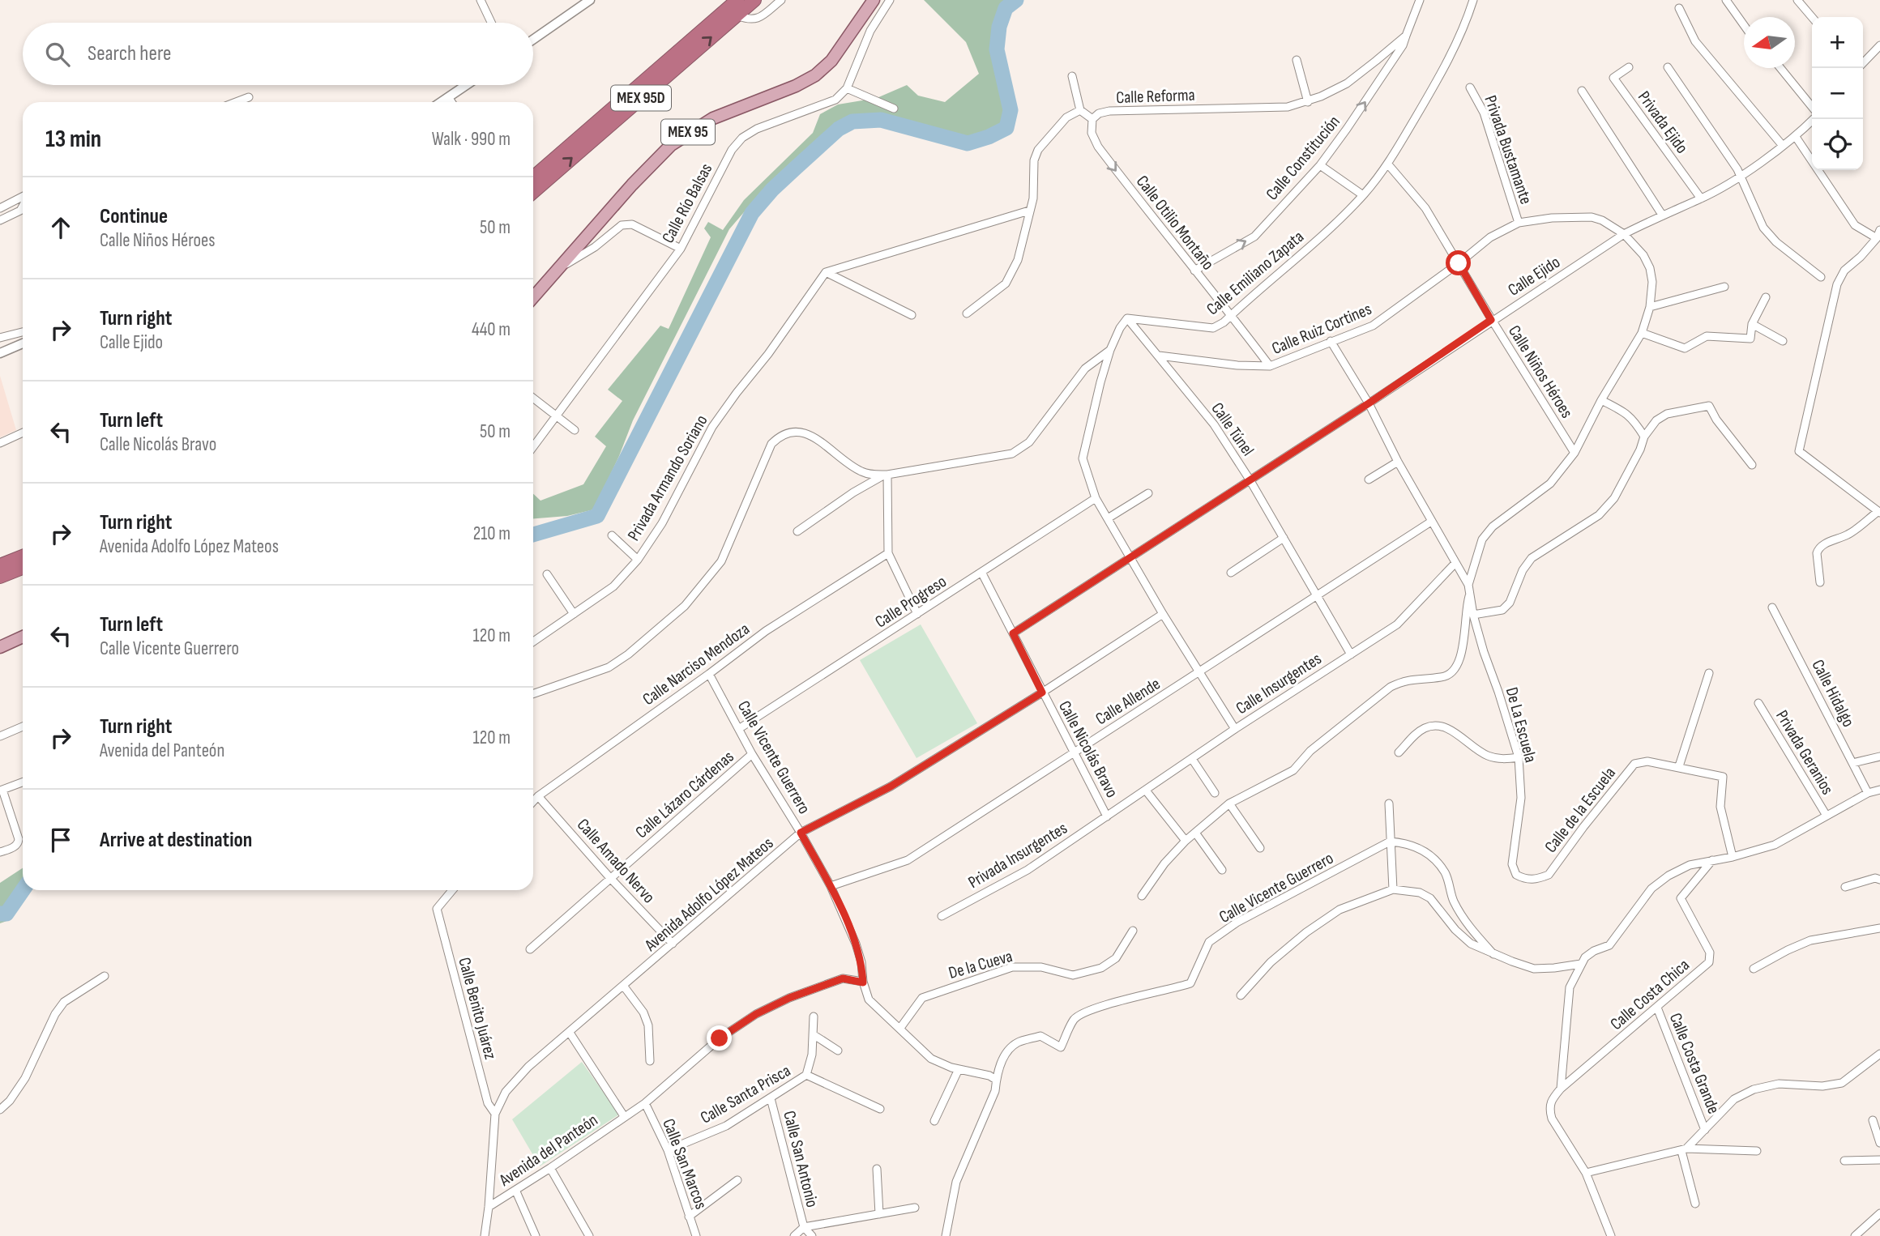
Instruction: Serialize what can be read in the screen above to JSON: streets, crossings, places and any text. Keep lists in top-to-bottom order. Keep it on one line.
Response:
{"streets":{"highway":["MEX 95D"],"main road":["MEX 95"],"street":["Calle Reforma","Privada Ejido","Privada Bustamante","Calle Constitución","Calle Río Balsas","Calle Otilio Montaño","Calle Emiliano Zapata","Calle Ejido","Calle Ruiz Cortines","Calle Niños Héroes","Calle Túnel","Privada Armando Soriano","Calle Progreso","Calle Narciso Mendoza","Calle Insurgentes","Calle Hidalgo","Calle Allende","De La Escuela","Calle Nicolás Bravo","Privada Geranios","Calle Vicente Guerrero","Calle Lázaro Cárdenas","Calle de la Escuela","Privada Insurgentes","Calle Amado Nervo","Avenida Adolfo López Mateos","De la Cueva","Calle Costa Chica","Calle Benito Juárez","Calle Costa Grande","Calle Santa Prisca","Avenida del Panteón","Calle San Antonio","Calle San Marcos"]},"crossings":[["Calle Reforma","Calle Constitución"],["Calle Reforma","Calle Otilio Montaño"],["Privada Ejido","Calle Ejido"],["Privada Bustamante","Calle Ruiz Cortines"],["Calle Constitución","Calle Otilio Montaño"],["Calle Otilio Montaño","Calle Emiliano Zapata"],["Calle Otilio Montaño","Calle Ruiz Cortines"],["Calle Emiliano Zapata","Calle Niños Héroes"],["Calle Emiliano Zapata","Calle Túnel"],["Calle Ejido","Calle Ruiz Cortines"],["Calle Ejido","Calle Niños Héroes"],["Calle Ejido","Calle Túnel"],["Calle Ejido","Calle Nicolás Bravo"],["Calle Ruiz Cortines","Calle Niños Héroes"],["Calle Ruiz Cortines","Calle Túnel"],["Calle Ruiz Cortines","De La Escuela"],["Calle Túnel","Calle Insurgentes"],["Calle Túnel","Calle Allende"],["Calle Progreso","Calle Nicolás Bravo"],["Calle Progreso","Calle Vicente Guerrero"],["Calle Narciso Mendoza","Calle Vicente Guerrero"],["Calle Narciso Mendoza","Calle Amado Nervo"],["Calle Insurgentes","Calle Nicolás Bravo"],["Calle Insurgentes","Privada Insurgentes"],["Calle Allende","Calle Nicolás Bravo"],["Calle Allende","Calle Vicente Guerrero"],["De La Escuela","Calle de la Escuela"],["Calle Nicolás Bravo","Privada Insurgentes"],["Calle Nicolás Bravo","Avenida Adolfo López Mateos"],["Calle Vicente Guerrero","Calle Lázaro Cárdenas"],["Calle Vicente Guerrero","Avenida Adolfo López Mateos"],["Calle Vicente Guerrero","De la Cueva"],["Calle Vicente Guerrero","Avenida del Panteón"],["Calle Lázaro Cárdenas","Calle Amado Nervo"],["Calle Amado Nervo","Avenida Adolfo López Mateos"],["Avenida Adolfo López Mateos","Calle Benito Juárez"],["Avenida Adolfo López Mateos","Avenida del Panteón"],["Calle Costa Chica","Calle Costa Grande"],["Calle Santa Prisca","Calle San Antonio"],["Calle Santa Prisca","Calle San Marcos"],["Avenida del Panteón","Calle San Marcos"]],"one_way":["Calle Constitución","Calle Otilio Montaño"],"north":"left","page":{"map_buttons":["+","−"],"search":"Search here","heading":["13 min","Walk · 990 m"],"list":[["Continue","Calle Niños Héroes","50 m"],["Turn right","Calle Ejido","440 m"],["Turn left","Calle Nicolás Bravo","50 m"],["Turn right","Avenida Adolfo López Mateos","210 m"],["Turn left","Calle Vicente Guerrero","120 m"],["Turn right","Avenida del Panteón","120 m"],"Arrive at destination"]}}
